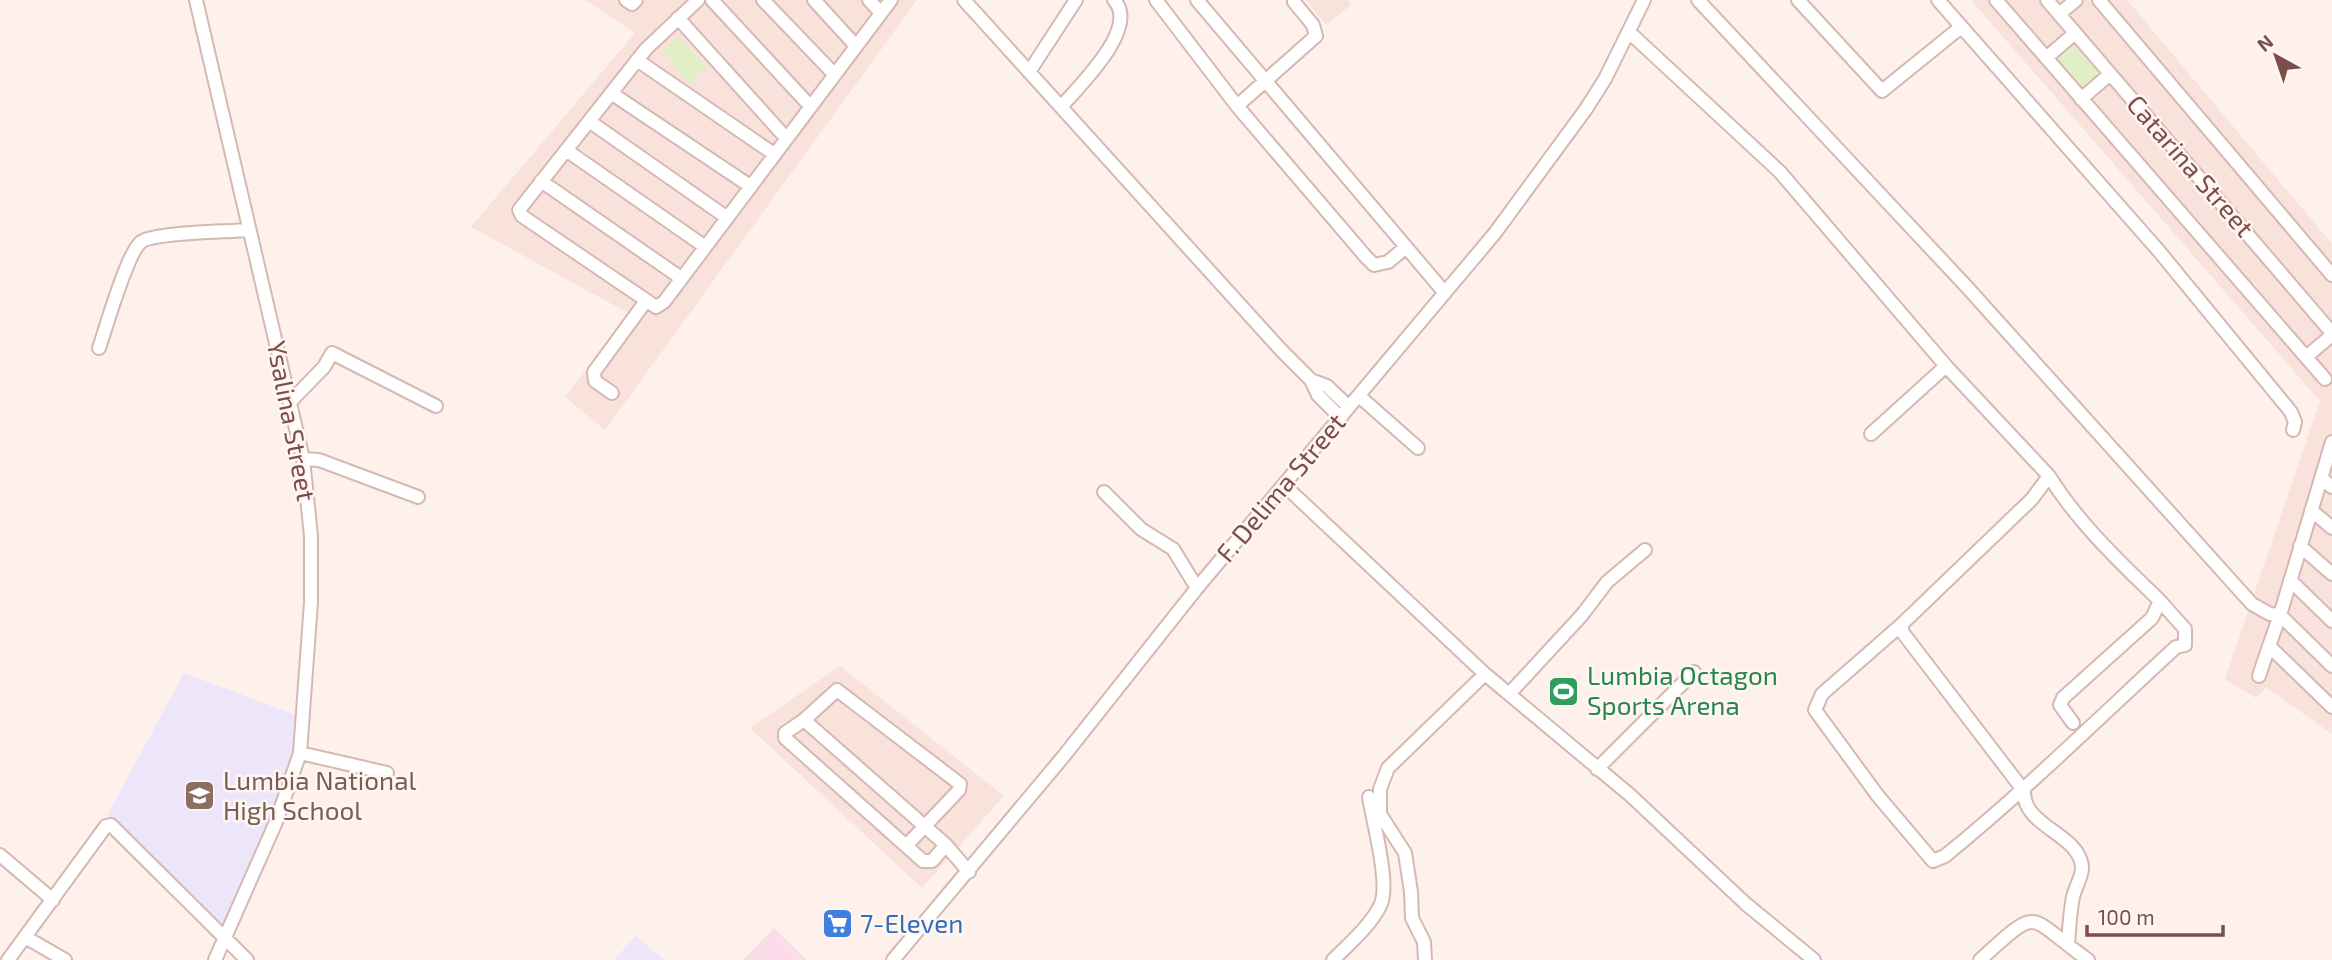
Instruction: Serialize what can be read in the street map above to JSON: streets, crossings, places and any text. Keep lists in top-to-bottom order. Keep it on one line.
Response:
{"streets":{"street":["Catarina Street","Ysalina Street","F. Delima Street"]},"places":{"sports":["Lumbia Octagon Sports Arena"],"school or university":["Lumbia National High School"],"supermarket":["7-Eleven"]},"scale_bar":"100 m","north":"top left"}
